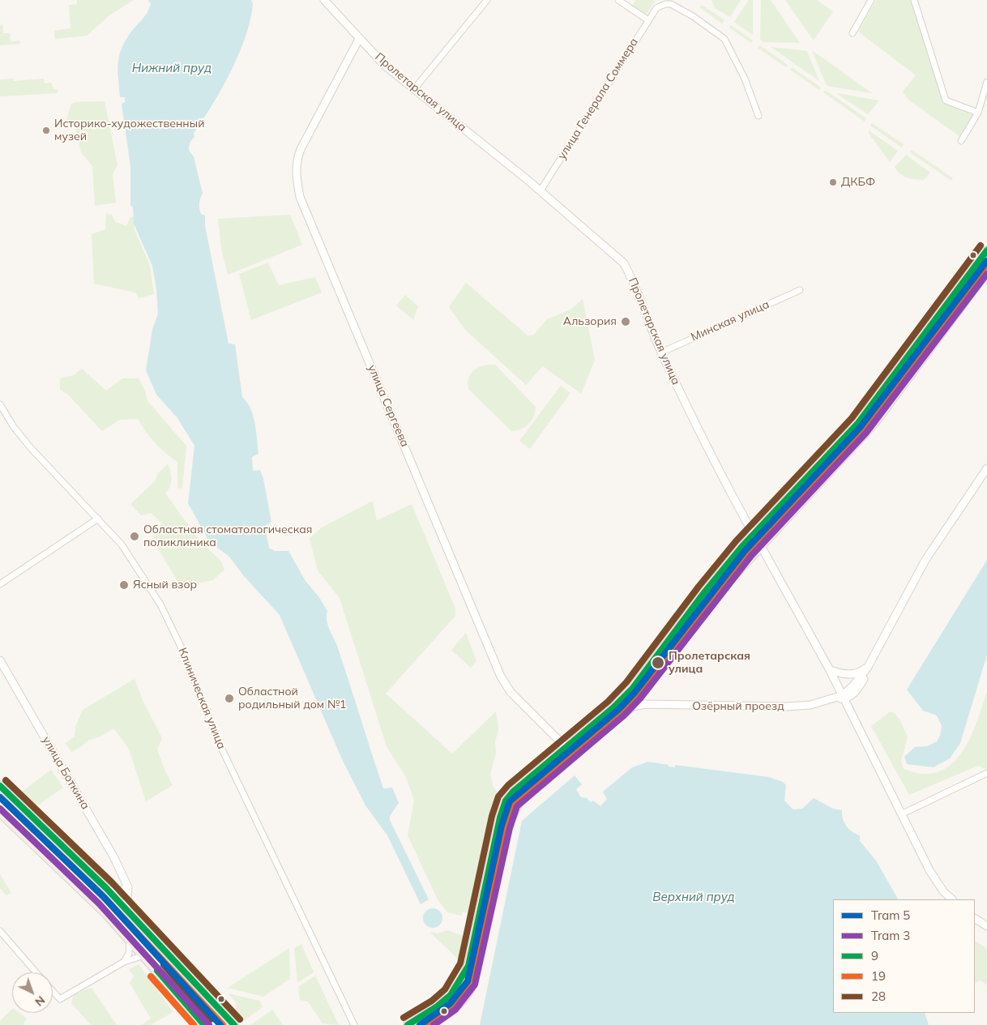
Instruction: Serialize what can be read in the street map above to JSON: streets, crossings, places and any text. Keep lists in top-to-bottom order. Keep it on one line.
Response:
{"streets":{"main road":["Пролетарская улица","улица Сергеева","Озёрный проезд","улица Боткина"],"street":["улица Генерала Соммера","Минская улица","Клиническая улица"]},"crossings":[["Пролетарская улица","улица Генерала Соммера"],["Пролетарская улица","Минская улица"],["Пролетарская улица","улица Сергеева"],["Пролетарская улица","Озёрный проезд"]],"water":["Нижний пруд","Верхний пруд"],"places":["Историко-художественный музей","ДКБФ","Альзория","Областная стоматологическая поликлиника","Ясный взор","Пролетарская улица","Областной родильный дом №1"],"lines":["transit line 28","transit line 9","tram line 5","transit line 19","tram line 3"],"legend":["Tram 5","Tram 3","9","19","28"],"north":"bottom right"}
